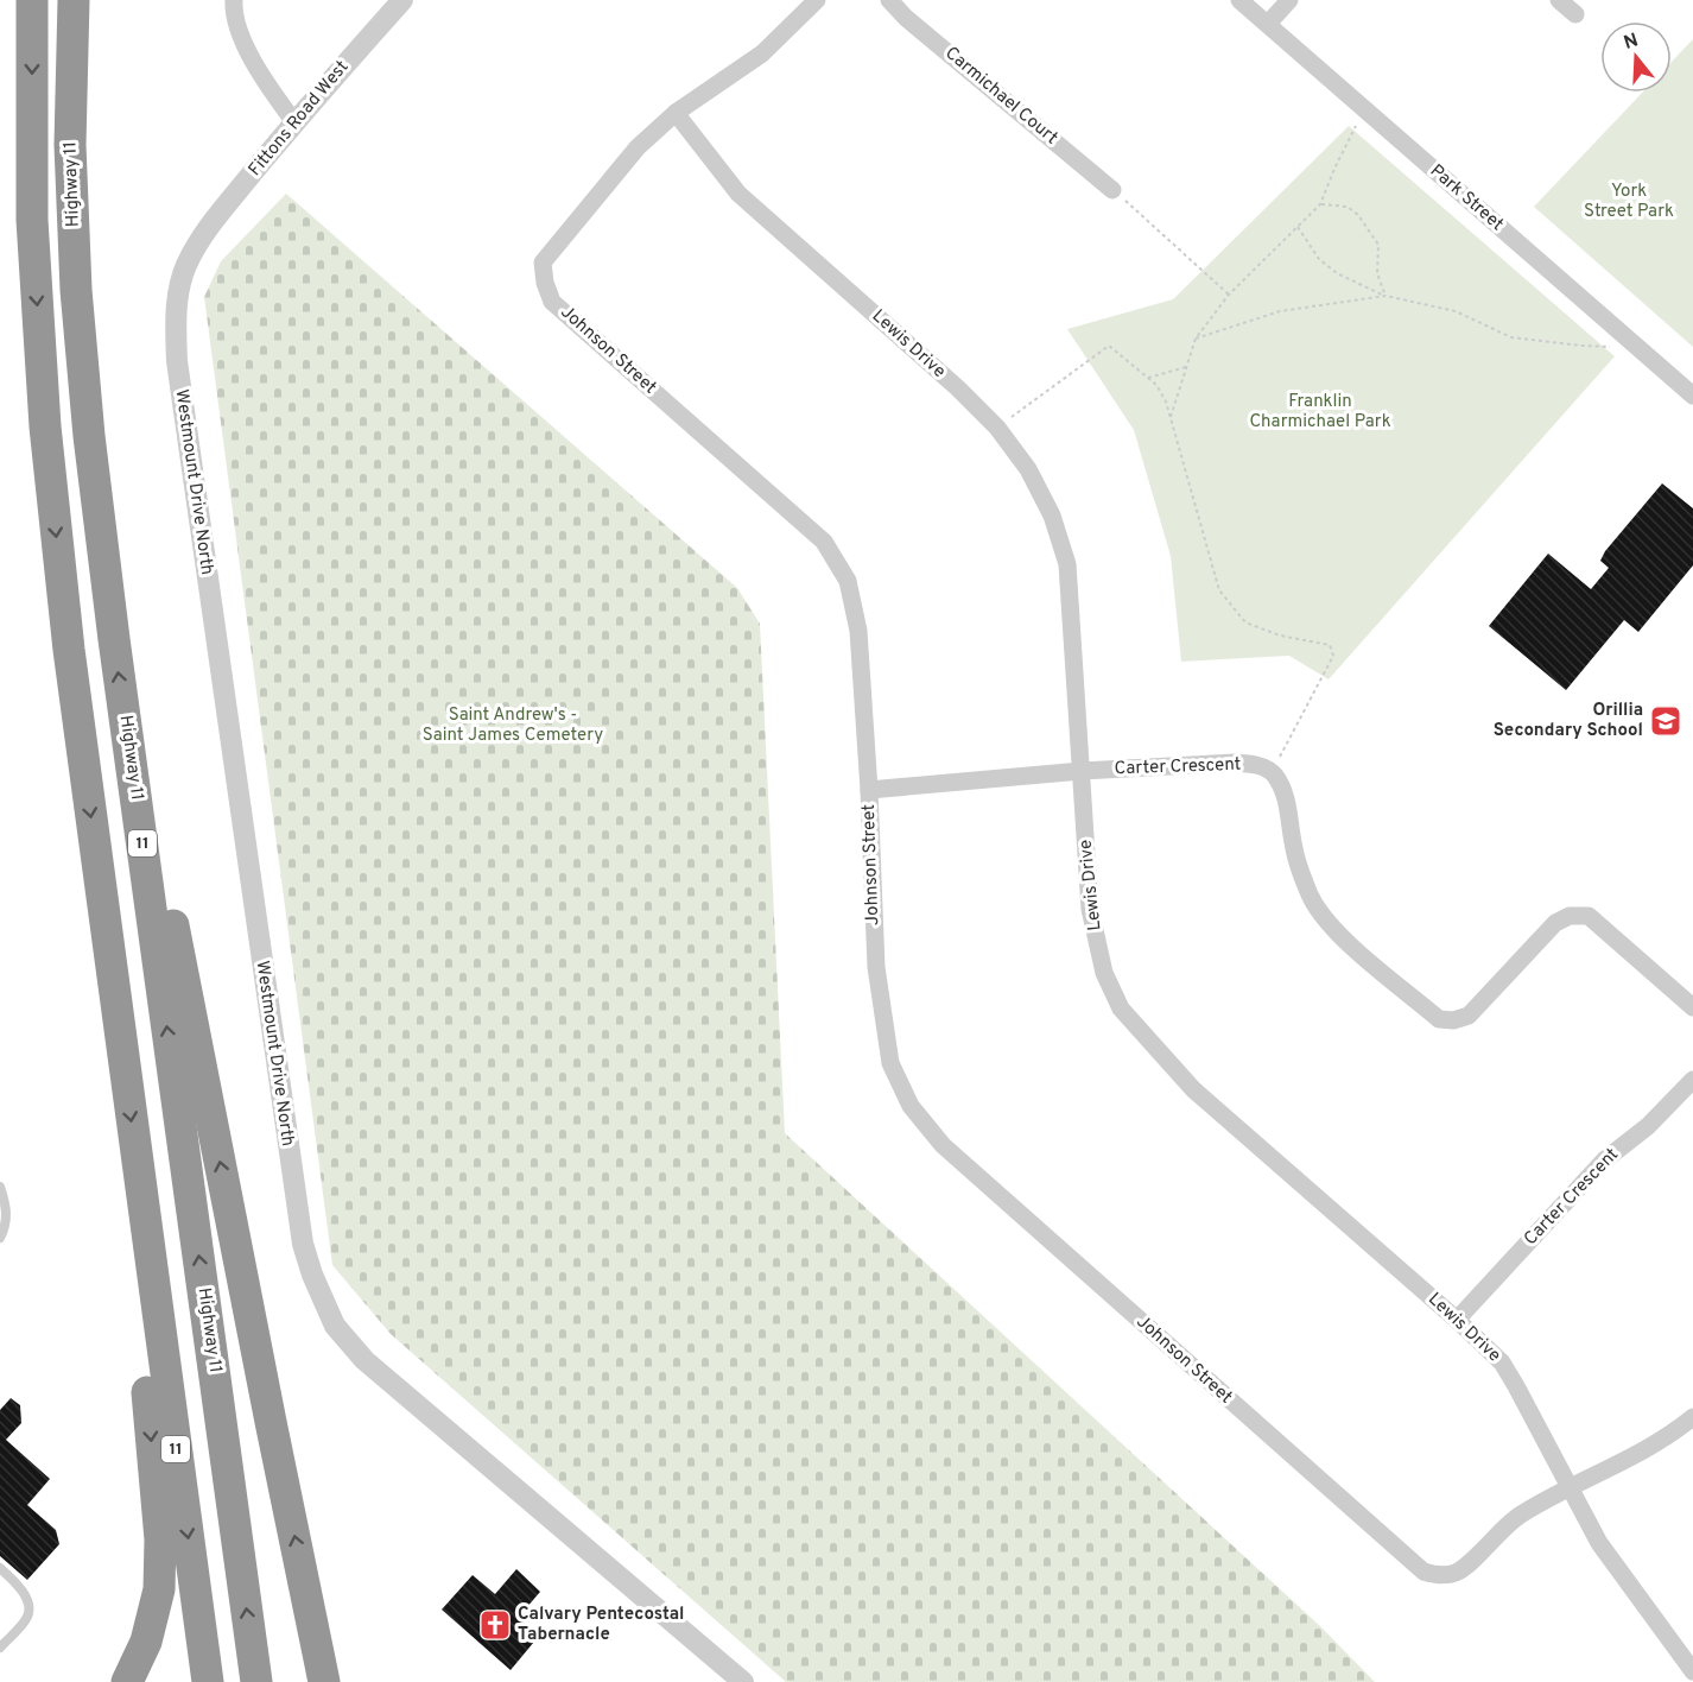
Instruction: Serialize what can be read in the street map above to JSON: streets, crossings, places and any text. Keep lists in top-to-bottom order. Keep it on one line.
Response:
{"streets":{"highway":["Highway 11","11"],"street":["Carmichael Court","Fittons Road West","Park Street","Lewis Drive","Johnson Street","Westmount Drive North","Carter Crescent"]},"crossings":[["Fittons Road West","Westmount Drive North"],["Lewis Drive","Johnson Street"],["Lewis Drive","Carter Crescent"],["Johnson Street","Carter Crescent"]],"parks":["York Street Park","Franklin Charmichael Park","Saint Andrew's - Saint James Cemetery"],"places":{"school or university":["Orillia Secondary School"],"church":["Calvary Pentecostal Tabernacle"]},"north":"top"}
